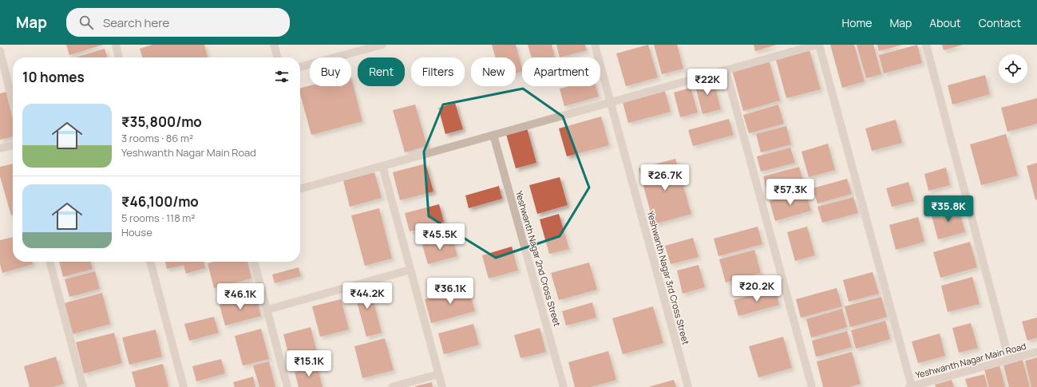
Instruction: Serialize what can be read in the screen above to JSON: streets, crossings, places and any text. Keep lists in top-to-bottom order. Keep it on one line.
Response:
{"streets":{"street":["Yeshwanth Nagar 2nd Cross Street","Yeshwanth Nagar 3rd Cross Street","Yeshwanth Nagar Main Road"]},"page":{"header":"Map","search":"Search here","nav":["Home","Map","About","Contact"],"chip":["Buy","Rent","Filters","New","Apartment"],"heading":"10 homes","price":["₹22K","₹26.7K","₹57.3K","₹35.8K","₹45.5K","₹20.2K","₹36.1K","₹44.2K","₹46.1K","₹15.1K"],"list":[{"name":"₹35,800/mo","note":"3 rooms · 86 m² · Yeshwanth Nagar Main Road"},{"name":"₹46,100/mo","note":"5 rooms · 118 m² · House"}]}}
